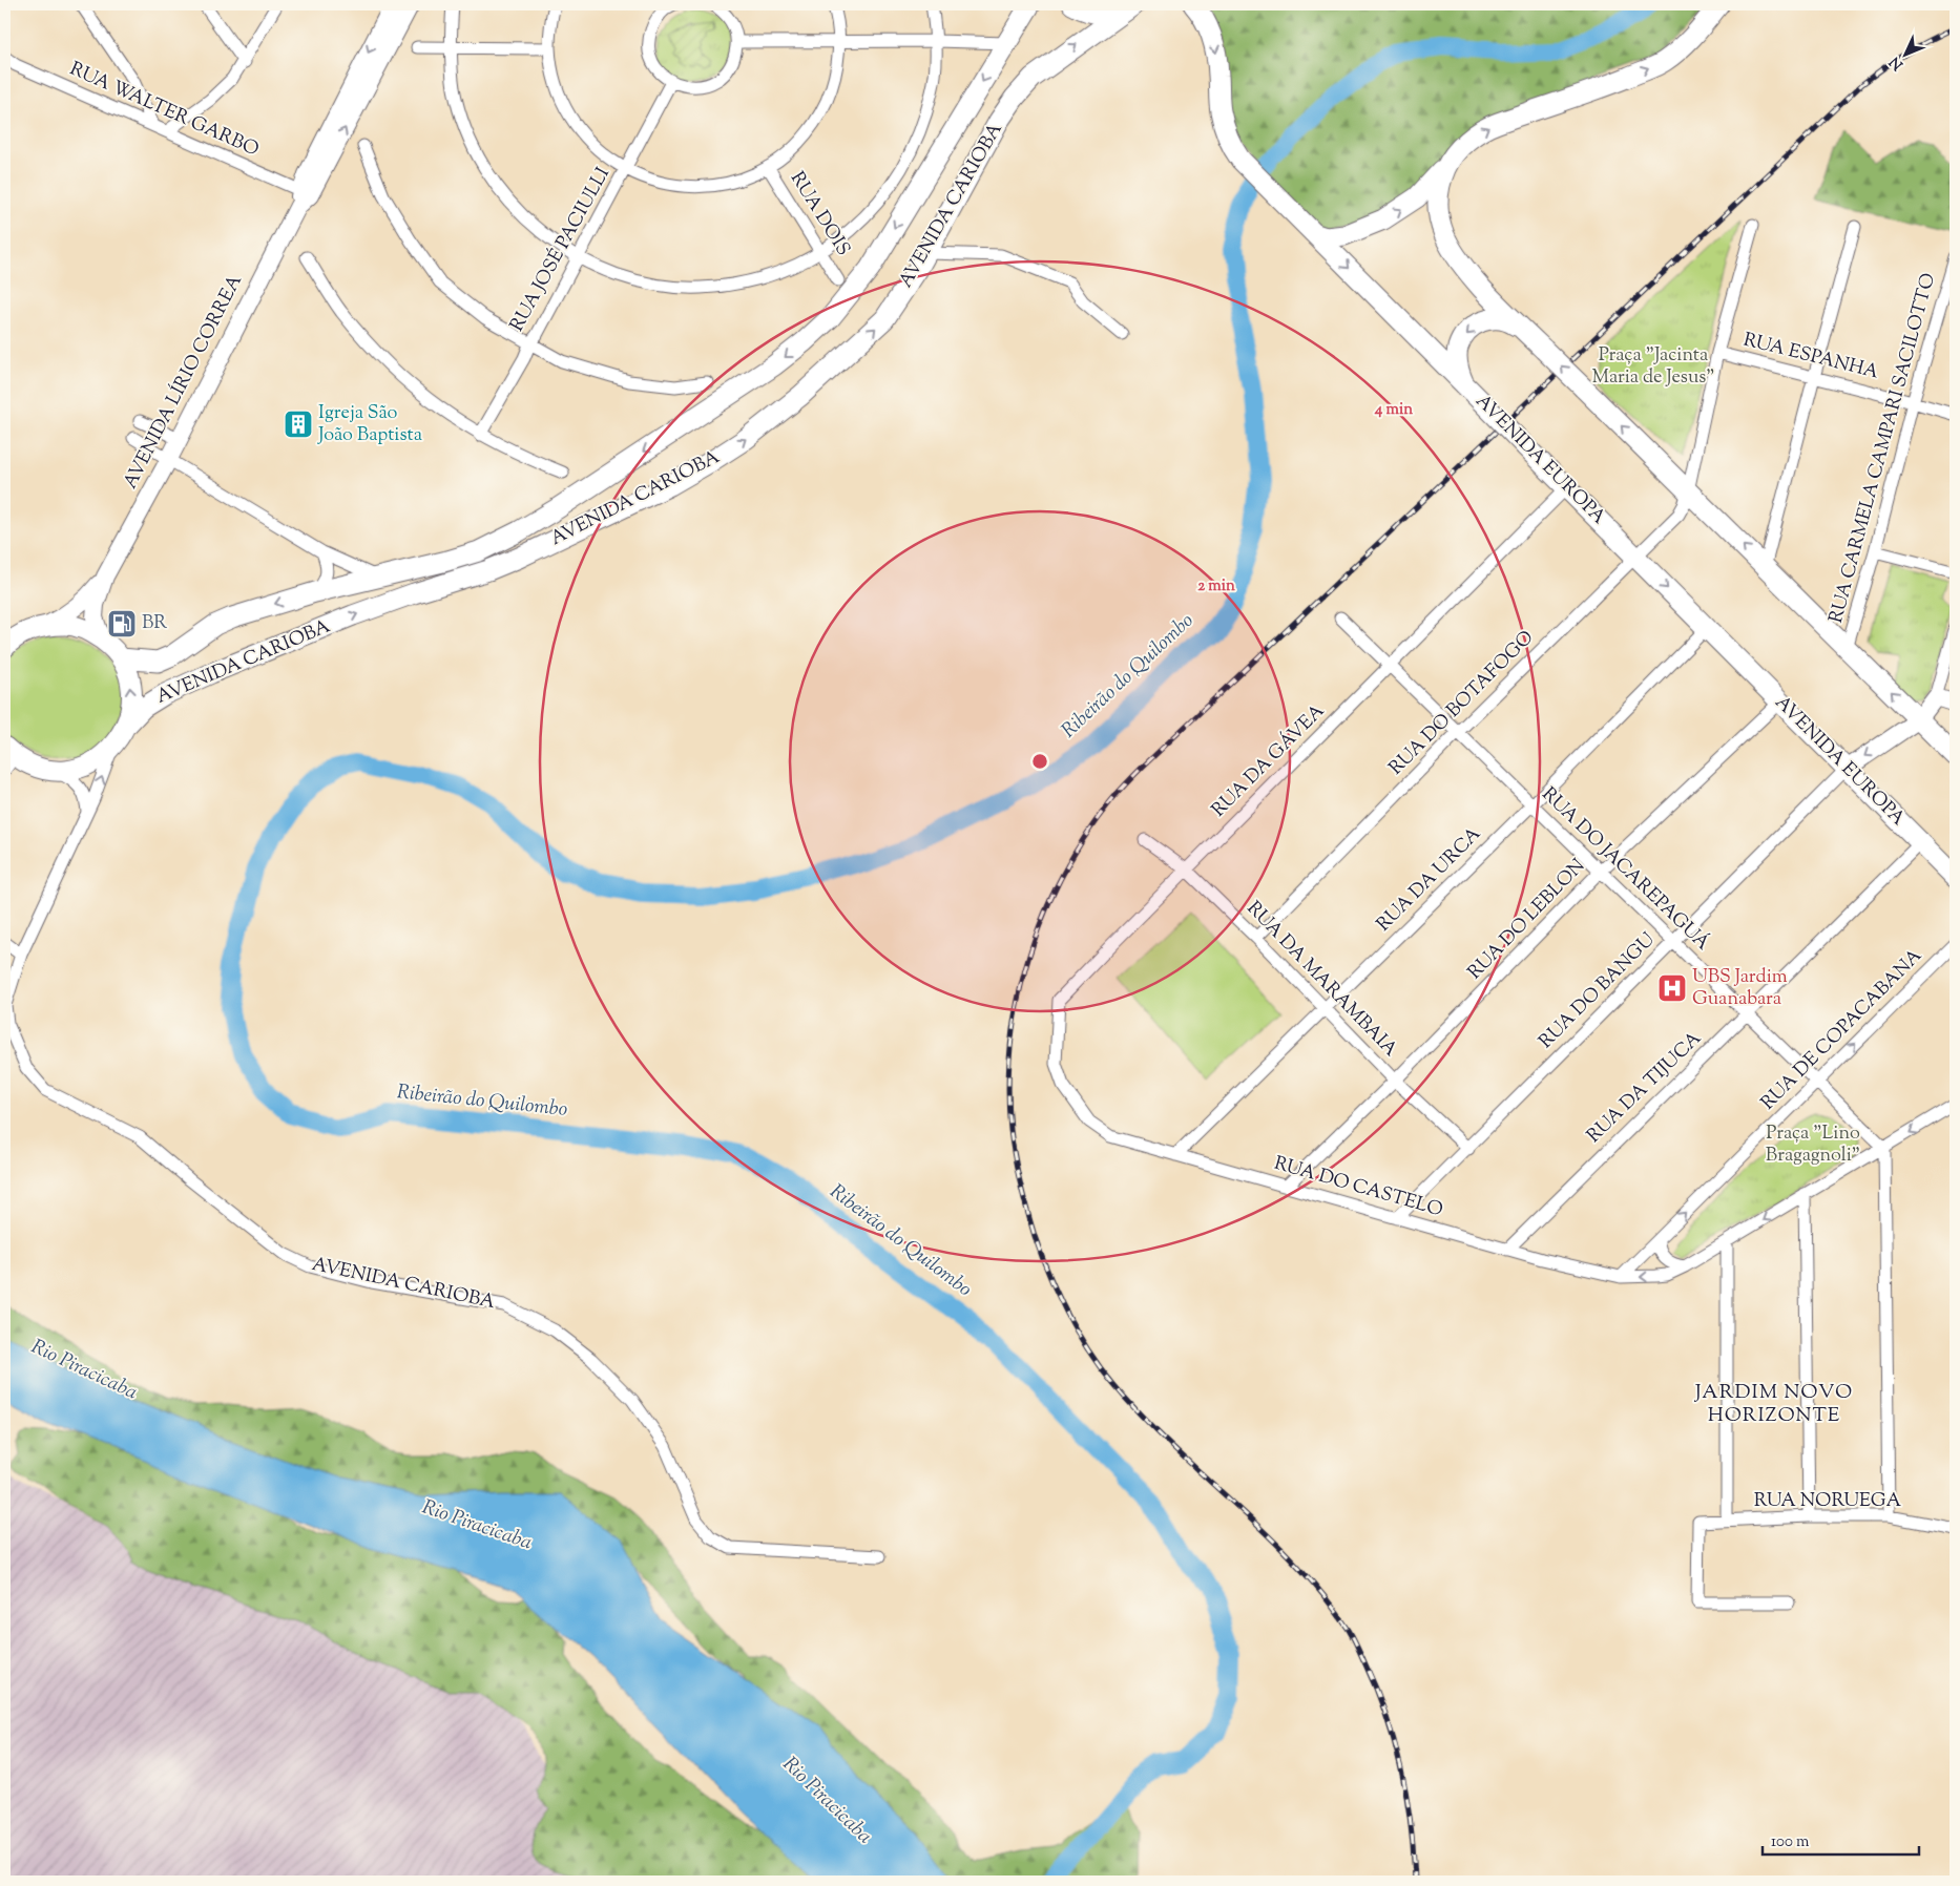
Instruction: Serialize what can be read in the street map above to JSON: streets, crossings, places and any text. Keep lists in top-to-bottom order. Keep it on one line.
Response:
{"streets":{"main road":["AVENIDA CARIOBA","AVENIDA LÍRIO CORREA","AVENIDA EUROPA"],"street":["RUA WALTER GARBO","RUA DOIS","RUA JOSÉ PACIULLI","RUA ESPANHA","RUA CARMELA CAMPARI SACILOTTO","RUA DO BOTAFOGO","RUA DA GÁVEA","RUA DO JACAREPAGUÁ","RUA DA URCA","RUA DO LEBLON","RUA DA MARAMBAIA","RUA DO BANGU","RUA DE COPACABANA","RUA DA TIJUCA","RUA DO CASTELO","RUA NORUEGA"]},"crossings":[["RUA WALTER GARBO","AVENIDA LÍRIO CORREA"],["AVENIDA CARIOBA","AVENIDA LÍRIO CORREA"],["RUA ESPANHA","RUA CARMELA CAMPARI SACILOTTO"],["RUA ESPANHA","RUA DO BOTAFOGO"],["AVENIDA EUROPA","RUA DO BOTAFOGO"],["AVENIDA EUROPA","RUA DA GÁVEA"],["AVENIDA EUROPA","RUA DA URCA"],["AVENIDA EUROPA","RUA DO LEBLON"],["AVENIDA EUROPA","RUA DO BANGU"],["AVENIDA EUROPA","RUA DA TIJUCA"],["RUA DO BOTAFOGO","RUA DO JACAREPAGUÁ"],["RUA DO BOTAFOGO","RUA DA MARAMBAIA"],["RUA DA GÁVEA","RUA DO JACAREPAGUÁ"],["RUA DA GÁVEA","RUA DA MARAMBAIA"],["RUA DA GÁVEA","RUA DO CASTELO"],["RUA DO JACAREPAGUÁ","RUA DA URCA"],["RUA DO JACAREPAGUÁ","RUA DO LEBLON"],["RUA DO JACAREPAGUÁ","RUA DO BANGU"],["RUA DO JACAREPAGUÁ","RUA DE COPACABANA"],["RUA DO JACAREPAGUÁ","RUA DA TIJUCA"],["RUA DO JACAREPAGUÁ","RUA DO CASTELO"],["RUA DA URCA","RUA DA MARAMBAIA"],["RUA DA URCA","RUA DO CASTELO"],["RUA DO LEBLON","RUA DA MARAMBAIA"],["RUA DO LEBLON","RUA DO CASTELO"],["RUA DA MARAMBAIA","RUA DO BANGU"],["RUA DO BANGU","RUA DO CASTELO"],["RUA DE COPACABANA","RUA DO CASTELO"],["RUA DA TIJUCA","RUA DO CASTELO"]],"one_way":["AVENIDA EUROPA","RUA DE COPACABANA"],"districts":["JARDIM NOVO HORIZONTE"],"water":["Ribeirão do Quilombo","Rio Piracicaba"],"parks":["Praça \"Jacinta Maria de Jesus\"","Praça \"Lino Bragagnoli\""],"places":{"building":["Igreja São João Baptista"],"fuel station":["BR"],"hospital":["UBS Jardim Guanabara"]},"scale_bar":"100 m","north":"bottom left","rings":["4 min","2 min"]}
